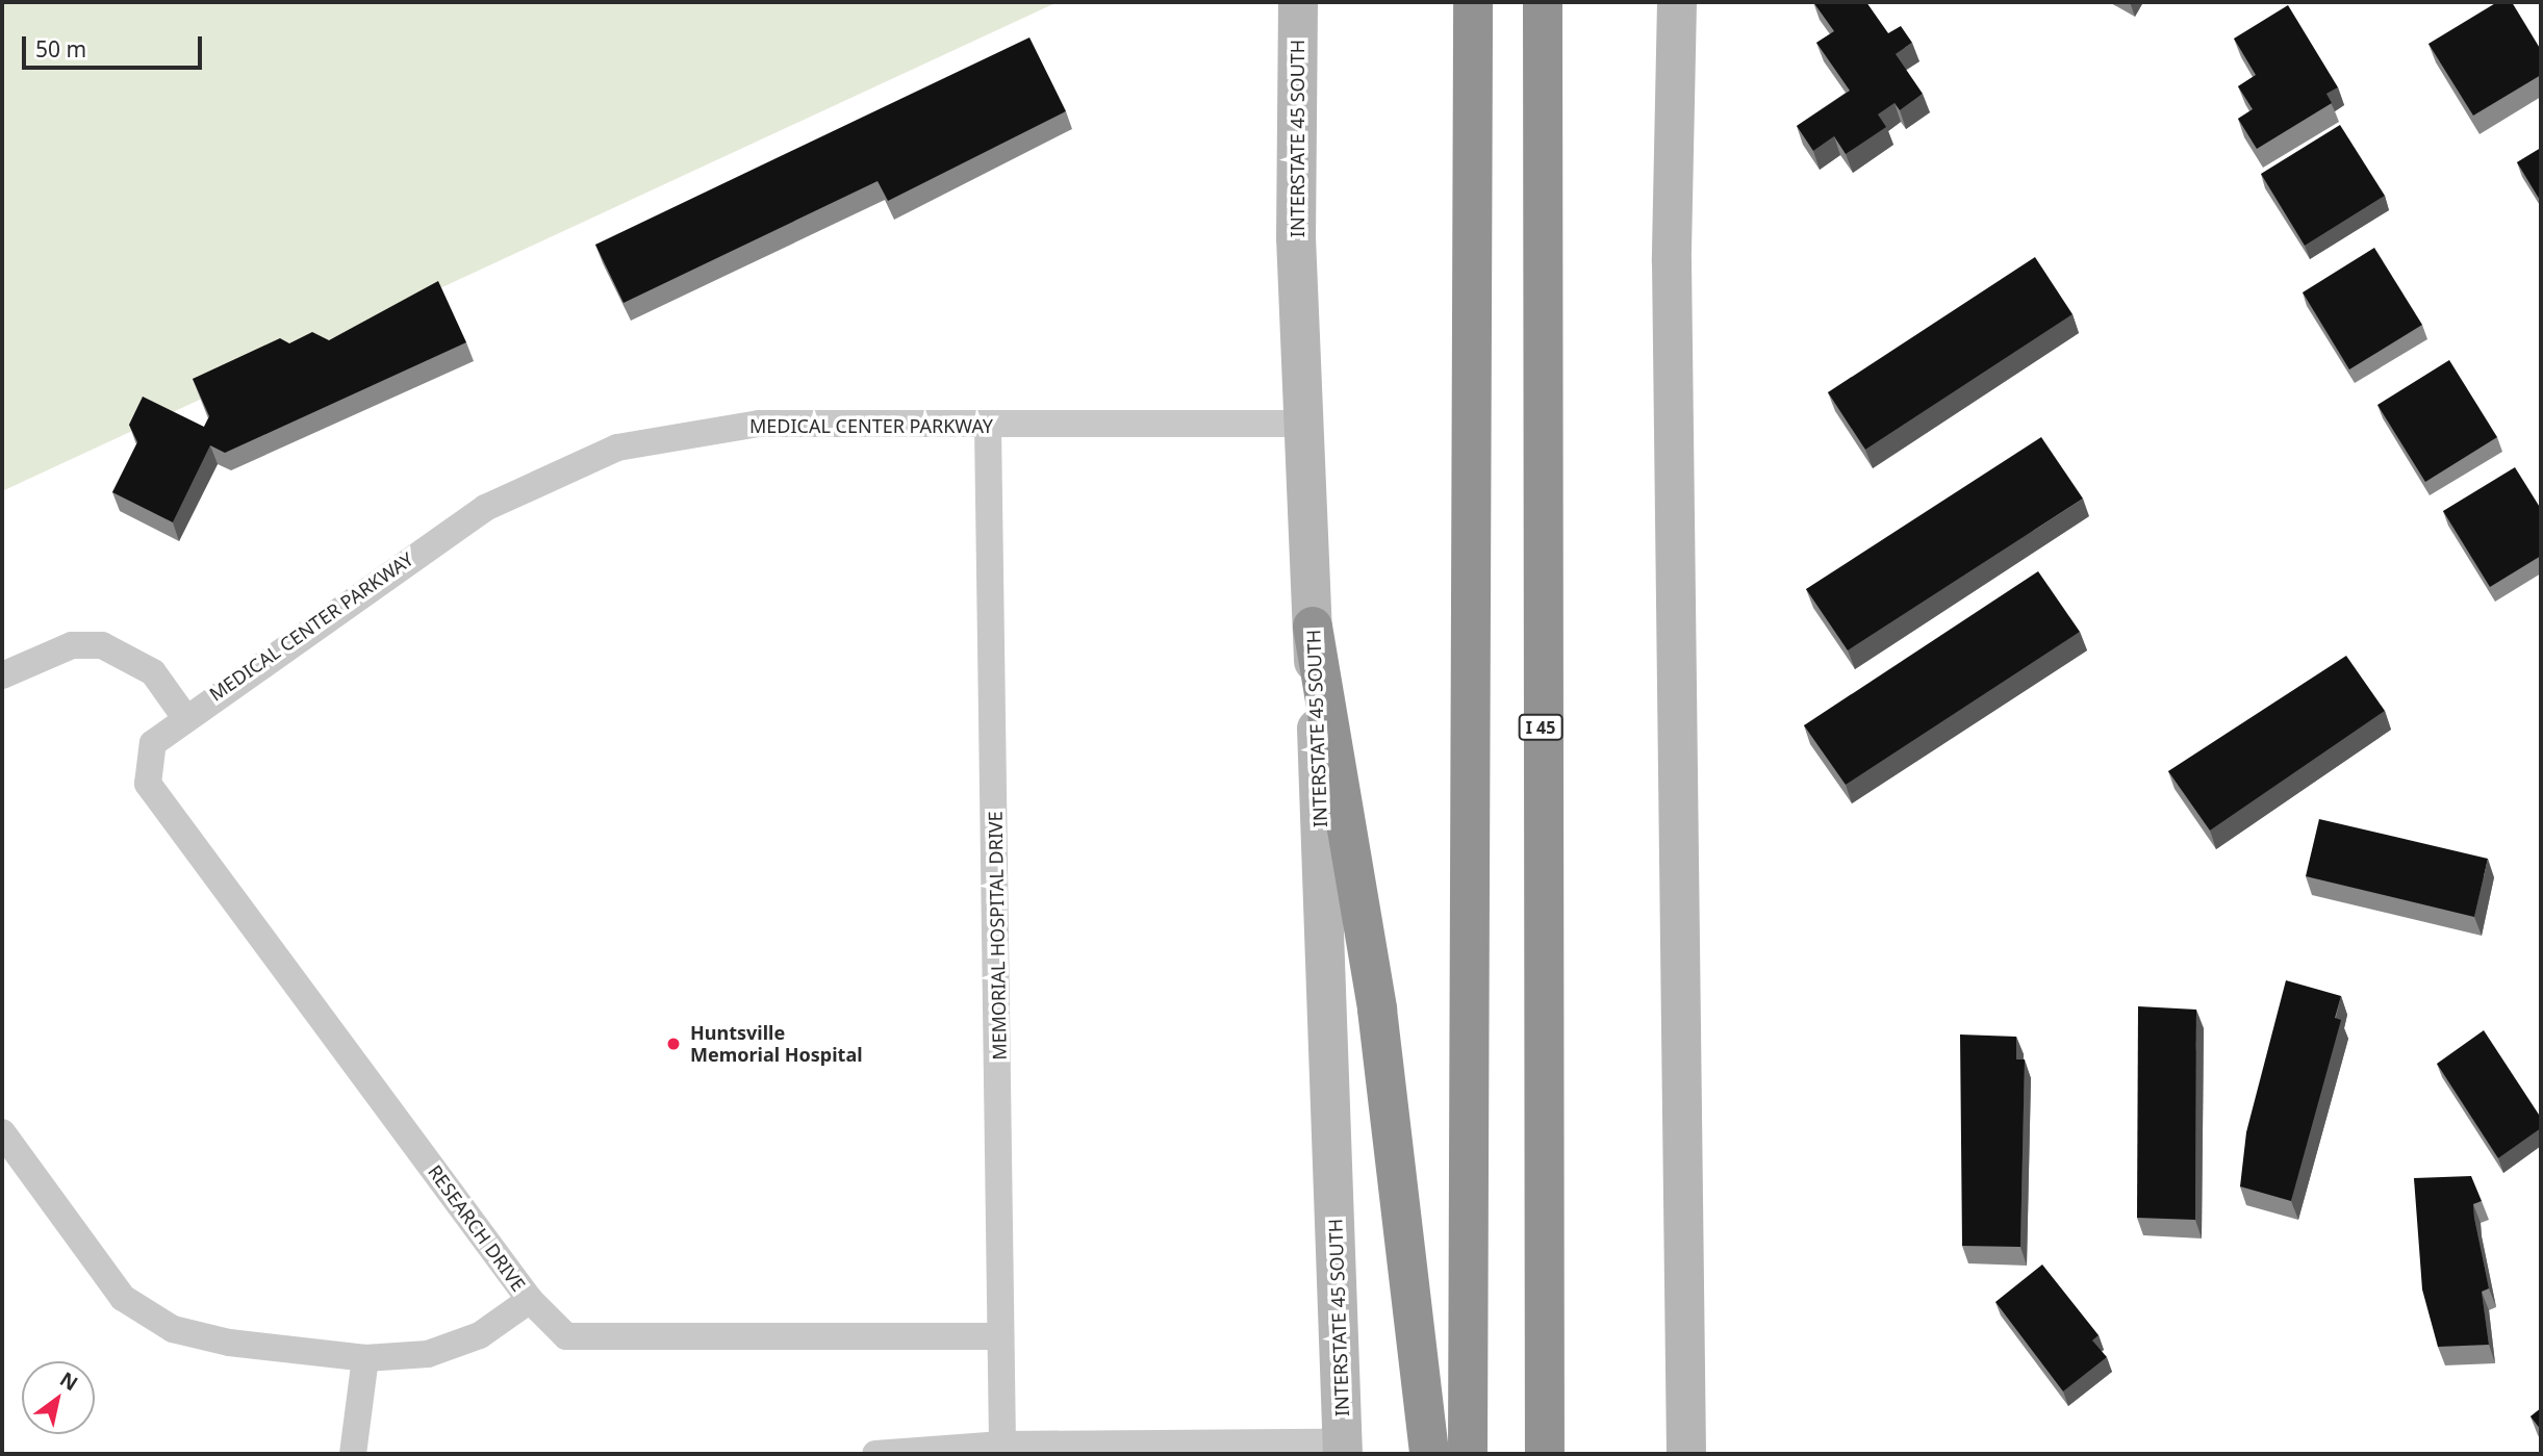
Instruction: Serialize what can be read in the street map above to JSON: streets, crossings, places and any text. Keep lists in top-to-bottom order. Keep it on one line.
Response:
{"streets":{"highway":["I 45"],"main road":["INTERSTATE 45 SOUTH"],"street":["MEDICAL CENTER PARKWAY","MEMORIAL HOSPITAL DRIVE","RESEARCH DRIVE"]},"crossings":[["INTERSTATE 45 SOUTH","MEDICAL CENTER PARKWAY"],["MEDICAL CENTER PARKWAY","MEMORIAL HOSPITAL DRIVE"],["MEDICAL CENTER PARKWAY","RESEARCH DRIVE"],["MEMORIAL HOSPITAL DRIVE","RESEARCH DRIVE"]],"places":["Huntsville Memorial Hospital"],"scale_bar":"50 m","north":"top right"}
